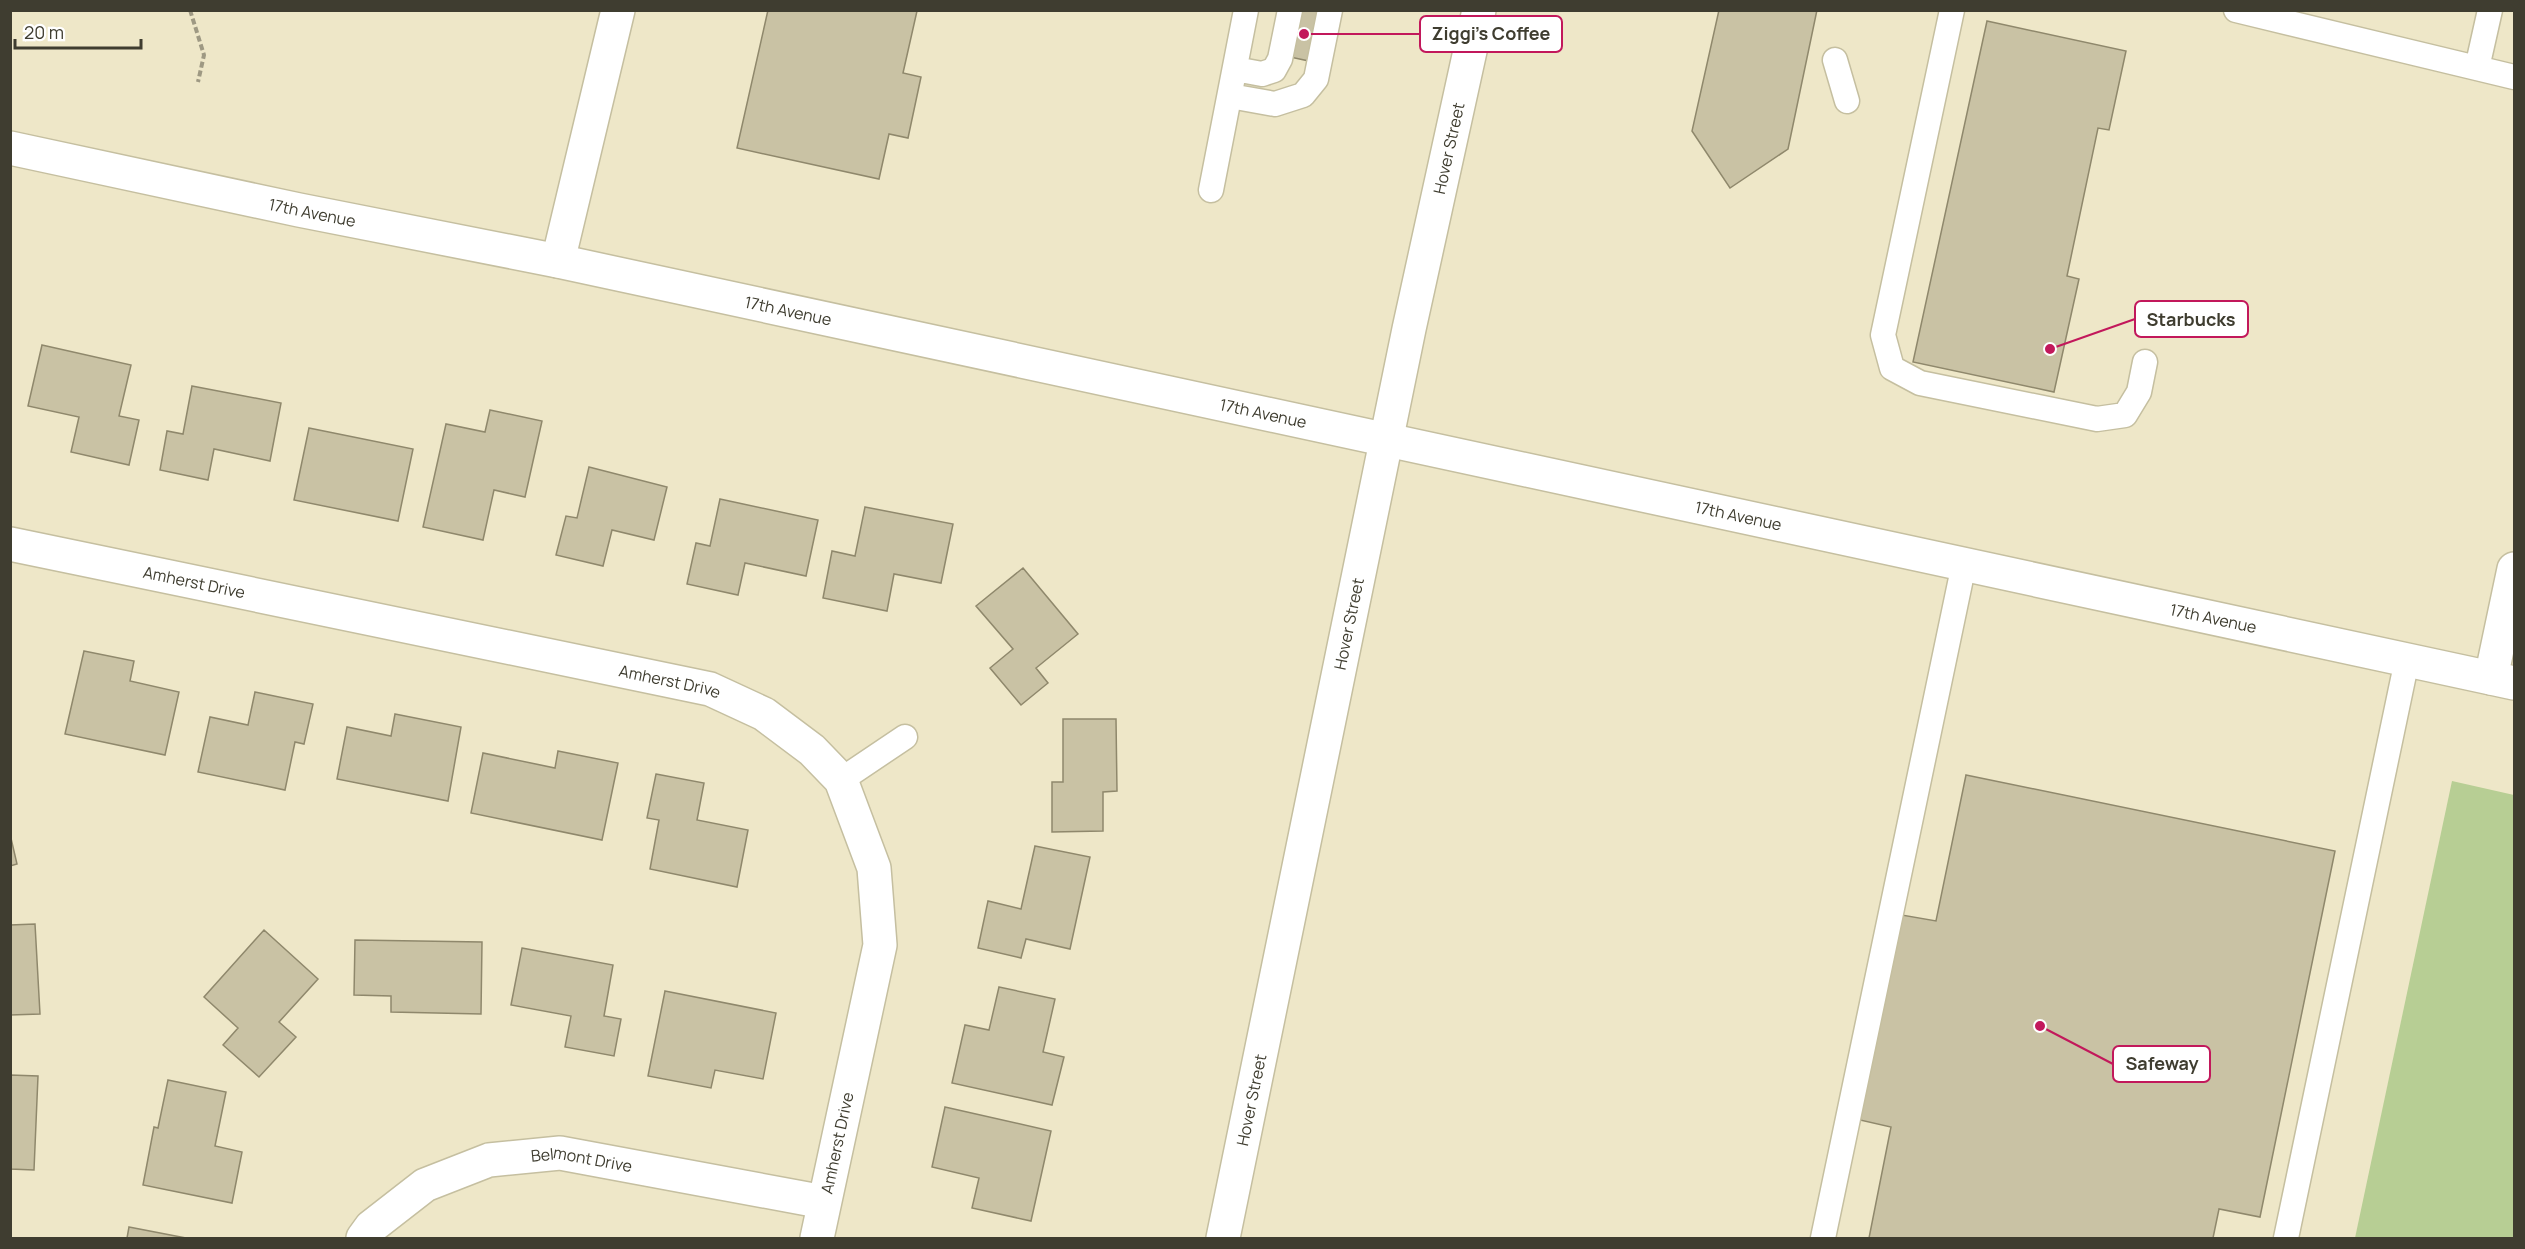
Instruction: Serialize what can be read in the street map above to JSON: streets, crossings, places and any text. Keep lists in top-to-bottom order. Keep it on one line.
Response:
{"streets":{"main road":["Hover Street","17th Avenue","Amherst Drive","Belmont Drive"]},"crossings":[["Hover Street","17th Avenue"],["Amherst Drive","Belmont Drive"]],"places":["Ziggi's Coffee","Starbucks","Safeway"],"scale_bar":"20 m"}
